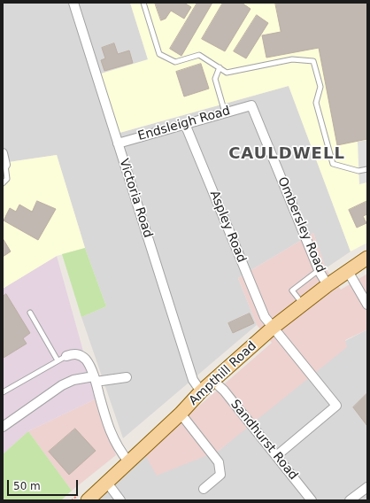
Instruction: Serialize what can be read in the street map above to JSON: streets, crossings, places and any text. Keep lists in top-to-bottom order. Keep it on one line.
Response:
{"streets":{"main road":["Ampthill Road"],"street":["Endsleigh Road","Victoria Road","Ombersley Road","Aspley Road","Sandhurst Road"]},"crossings":[["Endsleigh Road","Victoria Road"],["Endsleigh Road","Ombersley Road"],["Endsleigh Road","Aspley Road"],["Victoria Road","Ampthill Road"],["Ombersley Road","Ampthill Road"],["Aspley Road","Ampthill Road"],["Aspley Road","Sandhurst Road"],["Ampthill Road","Sandhurst Road"]],"districts":["CAULDWELL"],"scale_bar":"50 m"}
